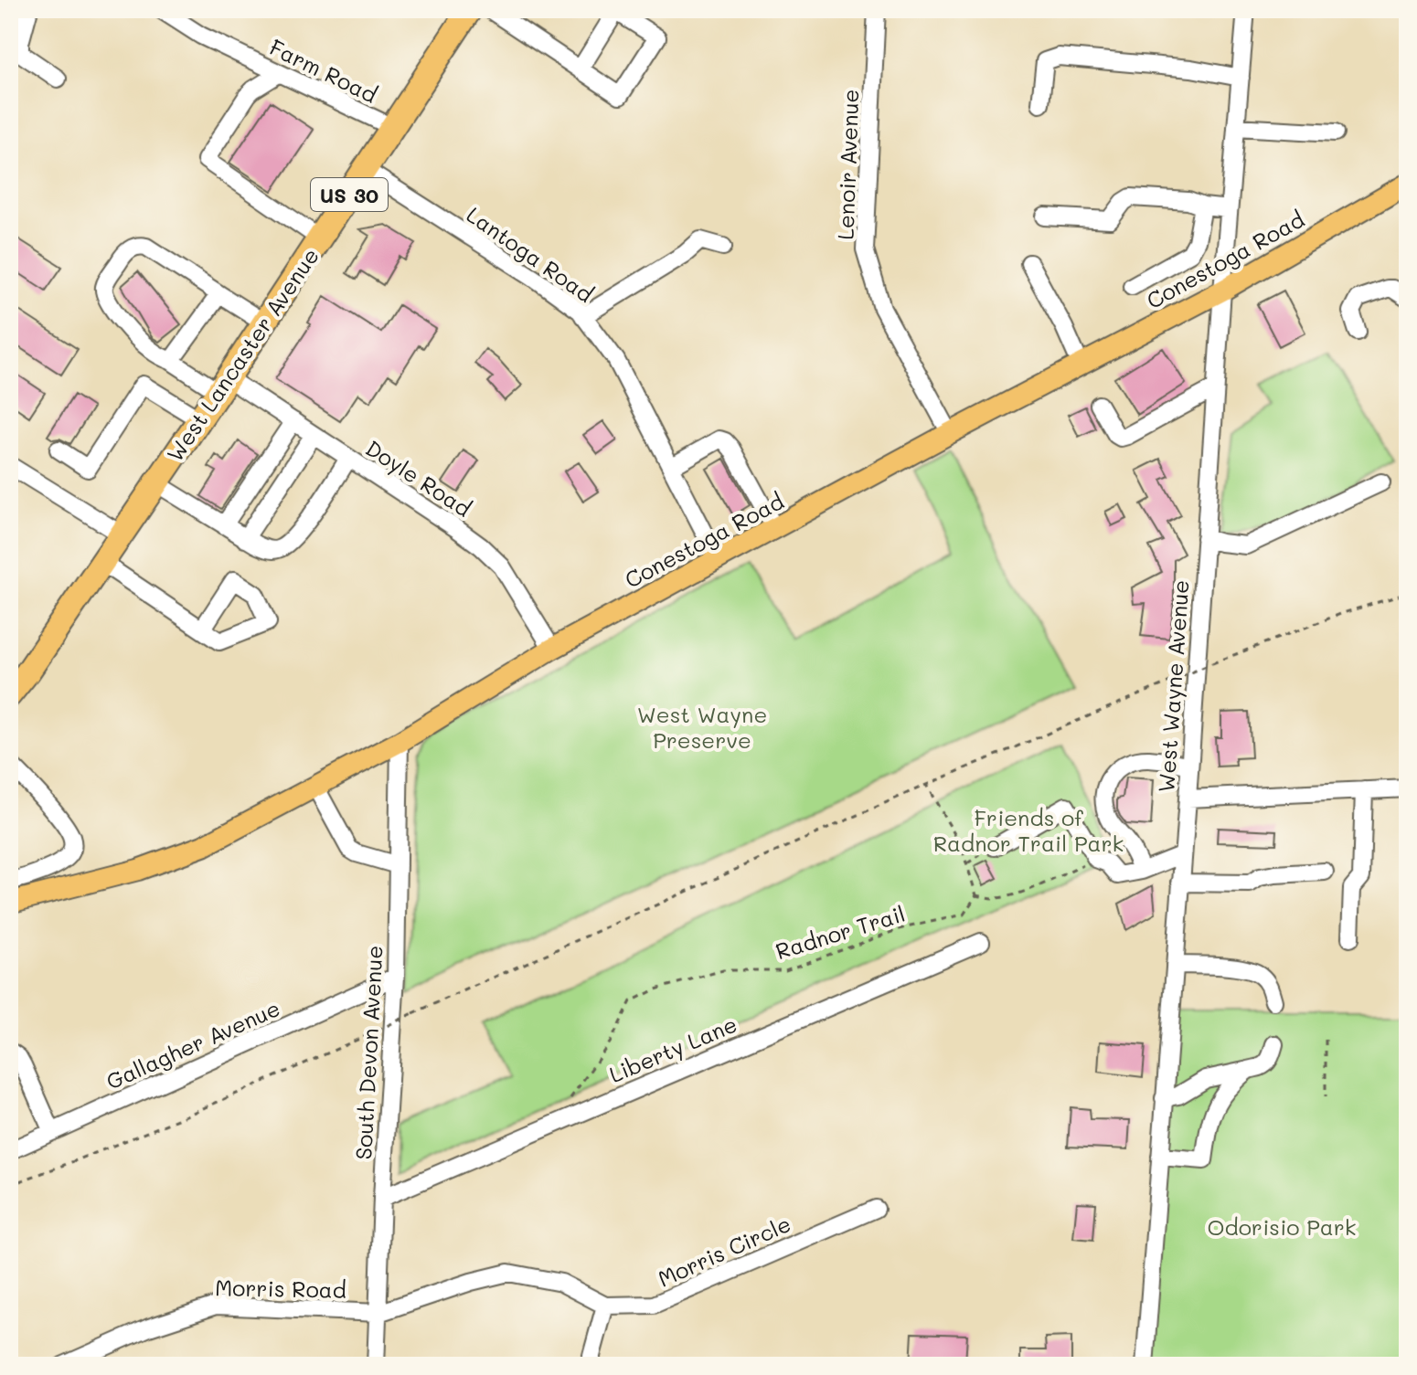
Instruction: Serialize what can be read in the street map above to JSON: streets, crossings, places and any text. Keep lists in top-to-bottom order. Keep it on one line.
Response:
{"streets":{"highway":["US 30","West Lancaster Avenue"],"main road":["Conestoga Road"],"street":["Farm Road","Lenoir Avenue","Lantoga Road","Doyle Road","West Wayne Avenue","Gallagher Avenue","Liberty Lane","South Devon Avenue","Morris Circle","Morris Road"],"path":["Radnor Trail"]},"crossings":[["Farm Road","West Lancaster Avenue"],["Lenoir Avenue","Conestoga Road"],["Lantoga Road","Conestoga Road"],["Lantoga Road","West Lancaster Avenue"],["Conestoga Road","Doyle Road"],["Conestoga Road","West Wayne Avenue"],["Conestoga Road","South Devon Avenue"],["West Lancaster Avenue","Doyle Road"],["Gallagher Avenue","South Devon Avenue"],["Liberty Lane","South Devon Avenue"],["South Devon Avenue","Morris Circle"],["South Devon Avenue","Morris Road"],["Morris Circle","Morris Road"]],"parks":["West Wayne Preserve","Friends of Radnor Trail Park","Odorisio Park"]}
